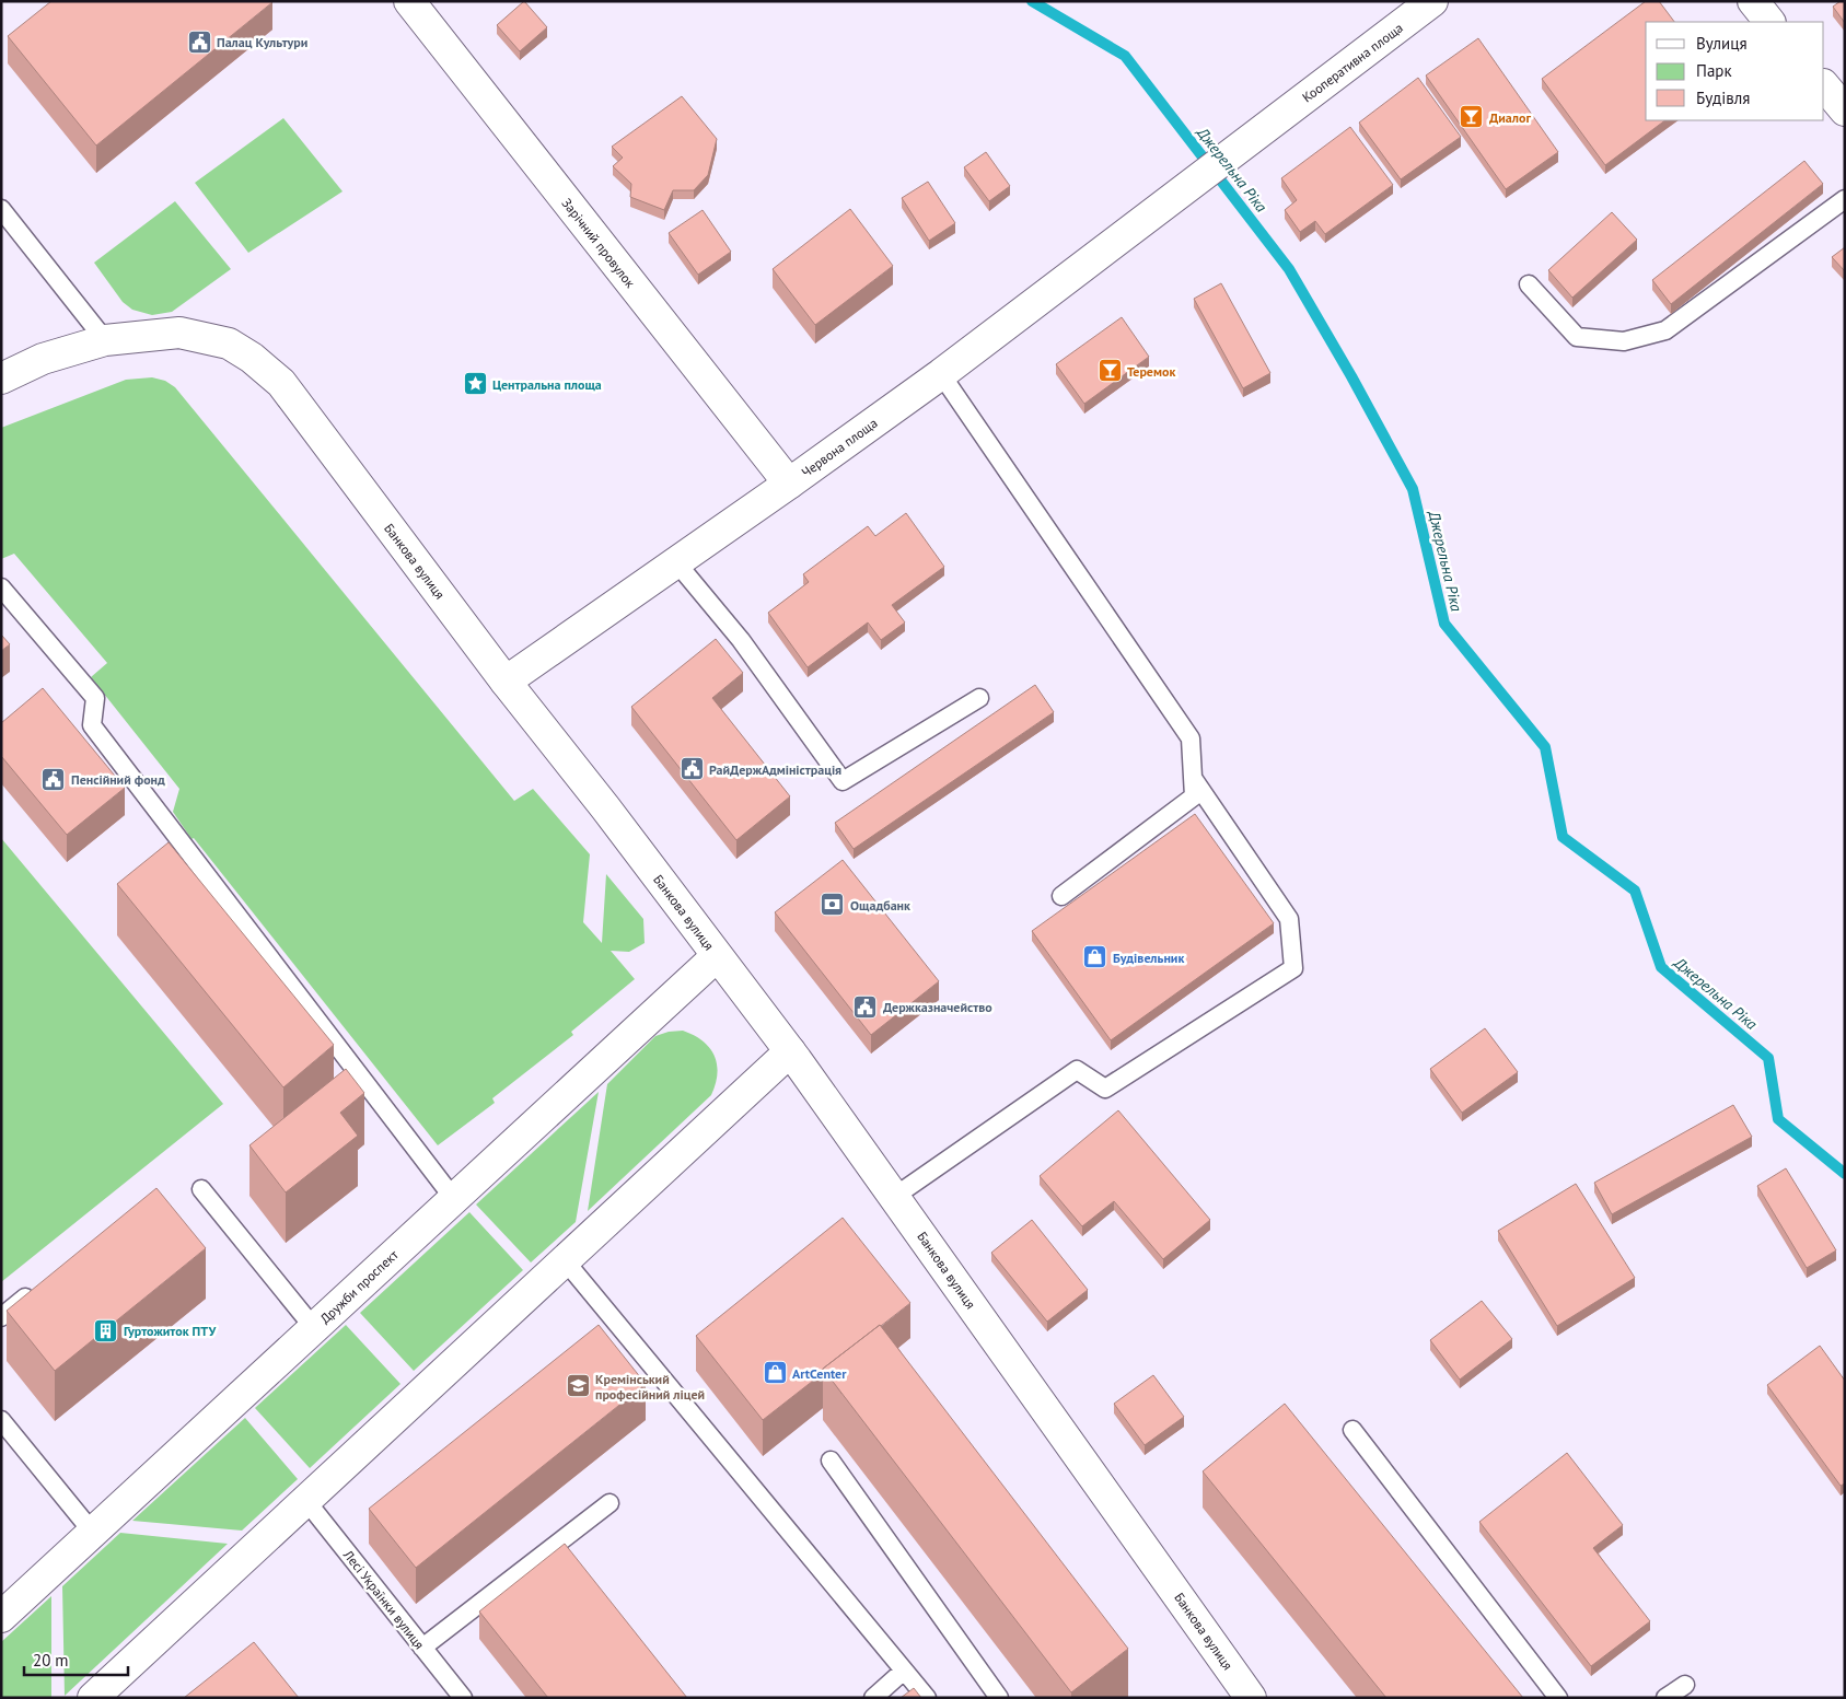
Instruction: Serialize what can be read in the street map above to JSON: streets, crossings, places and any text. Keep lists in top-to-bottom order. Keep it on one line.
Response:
{"streets":{"street":["Кооперативна площа","Зарічний провулок","Червона площа","Банкова вулиця","Дружби проспект"],"lane":["Лесі Українки вулиця"]},"crossings":[["Кооперативна площа","Червона площа"],["Зарічний провулок","Червона площа"],["Червона площа","Банкова вулиця"],["Банкова вулиця","Дружби проспект"]],"water":["Джерельна Ріка"],"places":{"public building":["Палац Культури","РайДержАдміністрація","Пенсійний фонд","Держказначейство"],"bar":["Диалог","Теремок"],"place":["Центральна площа"],"bank":["Ощадбанк"],"shop":["Будівельник","ArtCenter"],"building":["Гуртожиток ПТУ"],"school or university":["Кремінський професійний ліцей"]},"legend":["Вулиця","Парк","Будівля"],"scale_bar":"20 m"}
